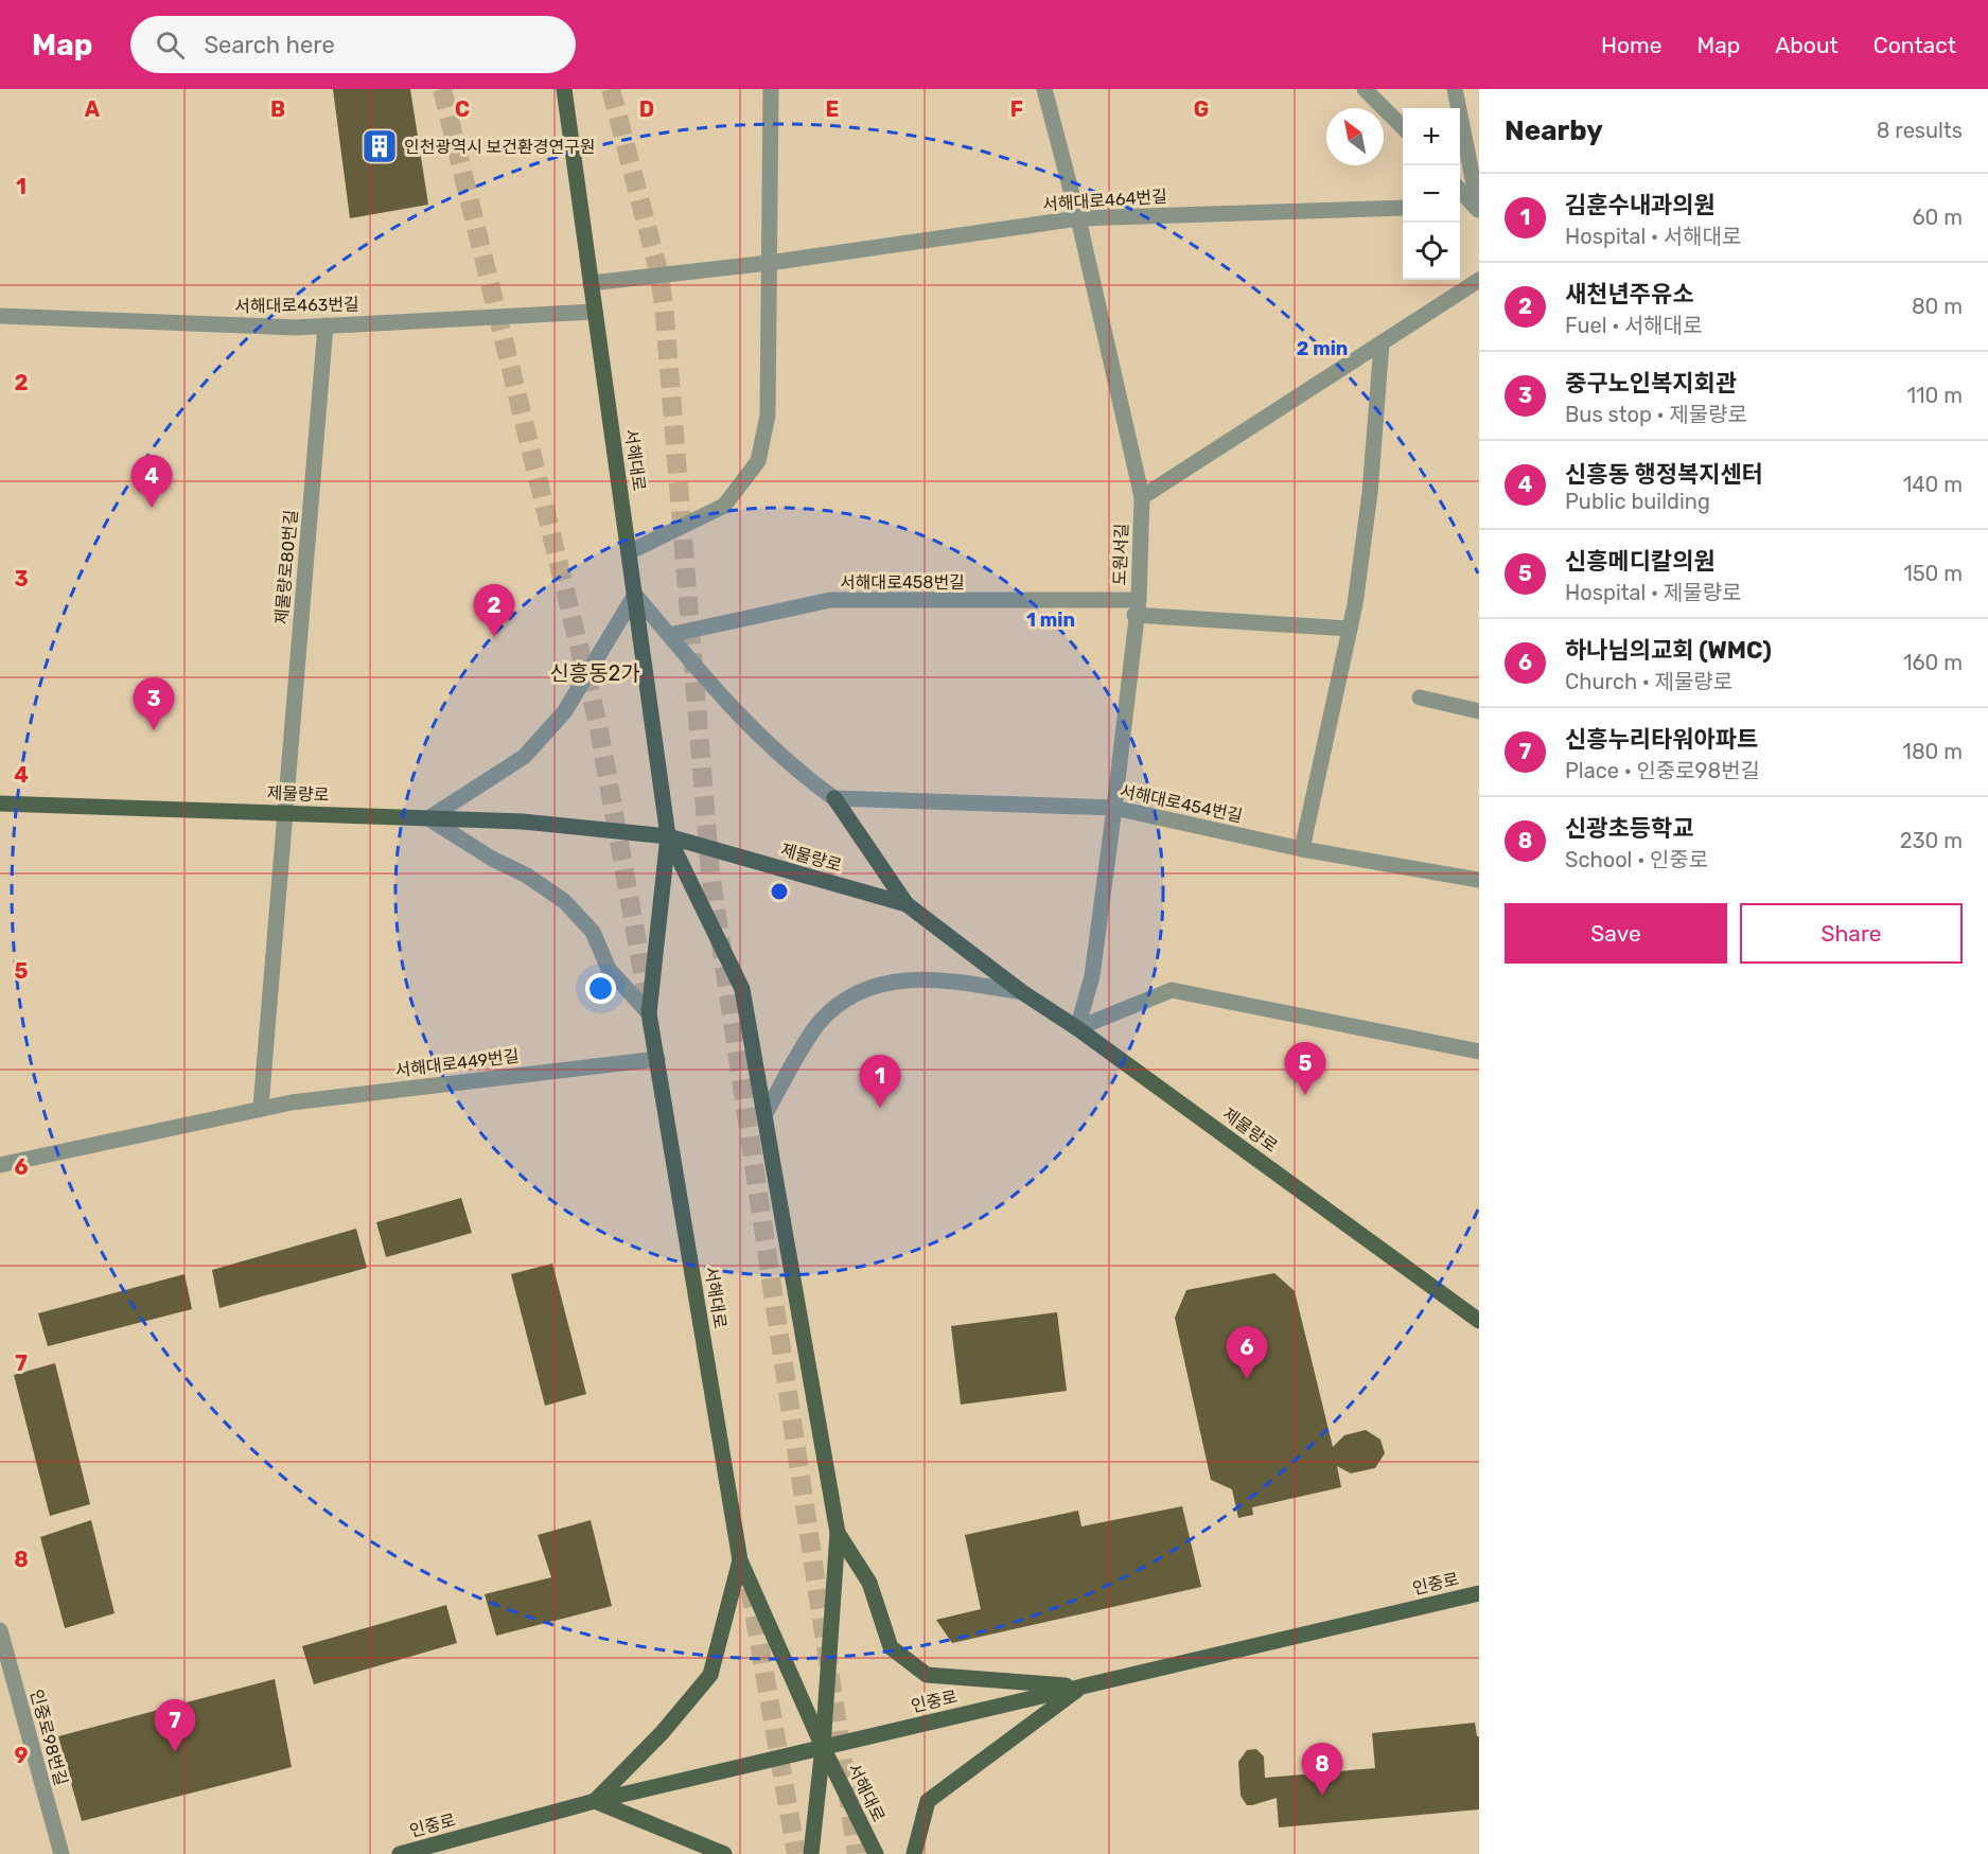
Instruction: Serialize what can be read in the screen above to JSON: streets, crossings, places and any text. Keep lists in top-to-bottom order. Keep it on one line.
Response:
{"streets":{"main road":["서해대로","제물량로","인중로"],"street":["서해대로464번길","서해대로463번길","도원서길","제물량로80번길","서해대로458번길","서해대로454번길","서해대로449번길","인중로98번길"]},"crossings":[["서해대로464번길","서해대로"],["서해대로464번길","도원서길"],["서해대로463번길","서해대로"],["서해대로463번길","제물량로80번길"],["서해대로","제물량로"],["서해대로","서해대로449번길"],["서해대로","인중로"],["도원서길","서해대로458번길"],["도원서길","제물량로"],["도원서길","서해대로454번길"],["제물량로80번길","제물량로"]],"districts":["신흥동2가"],"places":{"building":["인천광역시 보건환경연구원"]},"north":"top left","page":{"header":"Map","search":"Search here","nav":["Home","Map","About","Contact"],"heading":["Nearby","8 results"],"map_buttons":["+","−"],"list":[{"mark":"1","name":"김훈수내과의원","note":"Hospital · 서해대로","value":"60 m"},{"mark":"2","name":"새천년주유소","note":"Fuel · 서해대로","value":"80 m"},{"mark":"3","name":"중구노인복지회관","note":"Bus stop · 제물량로","value":"110 m"},{"mark":"4","name":"신흥동 행정복지센터","note":"Public building","value":"140 m"},{"mark":"5","name":"신흥메디칼의원","note":"Hospital · 제물량로","value":"150 m"},{"mark":"6","name":"하나님의교회 (WMC)","note":"Church · 제물량로","value":"160 m"},{"mark":"7","name":"신흥누리타워아파트","note":"Place · 인중로98번길","value":"180 m"},{"mark":"8","name":"신광초등학교","note":"School · 인중로","value":"230 m"}],"pins":["4","2","3","5","1","6","7","8"],"buttons":["Save","Share"]},"grid":{"columns":["A","B","C","D","E","F","G"],"rows":["1","2","3","4","5","6","7","8","9"]},"rings":["2 min","1 min"]}
